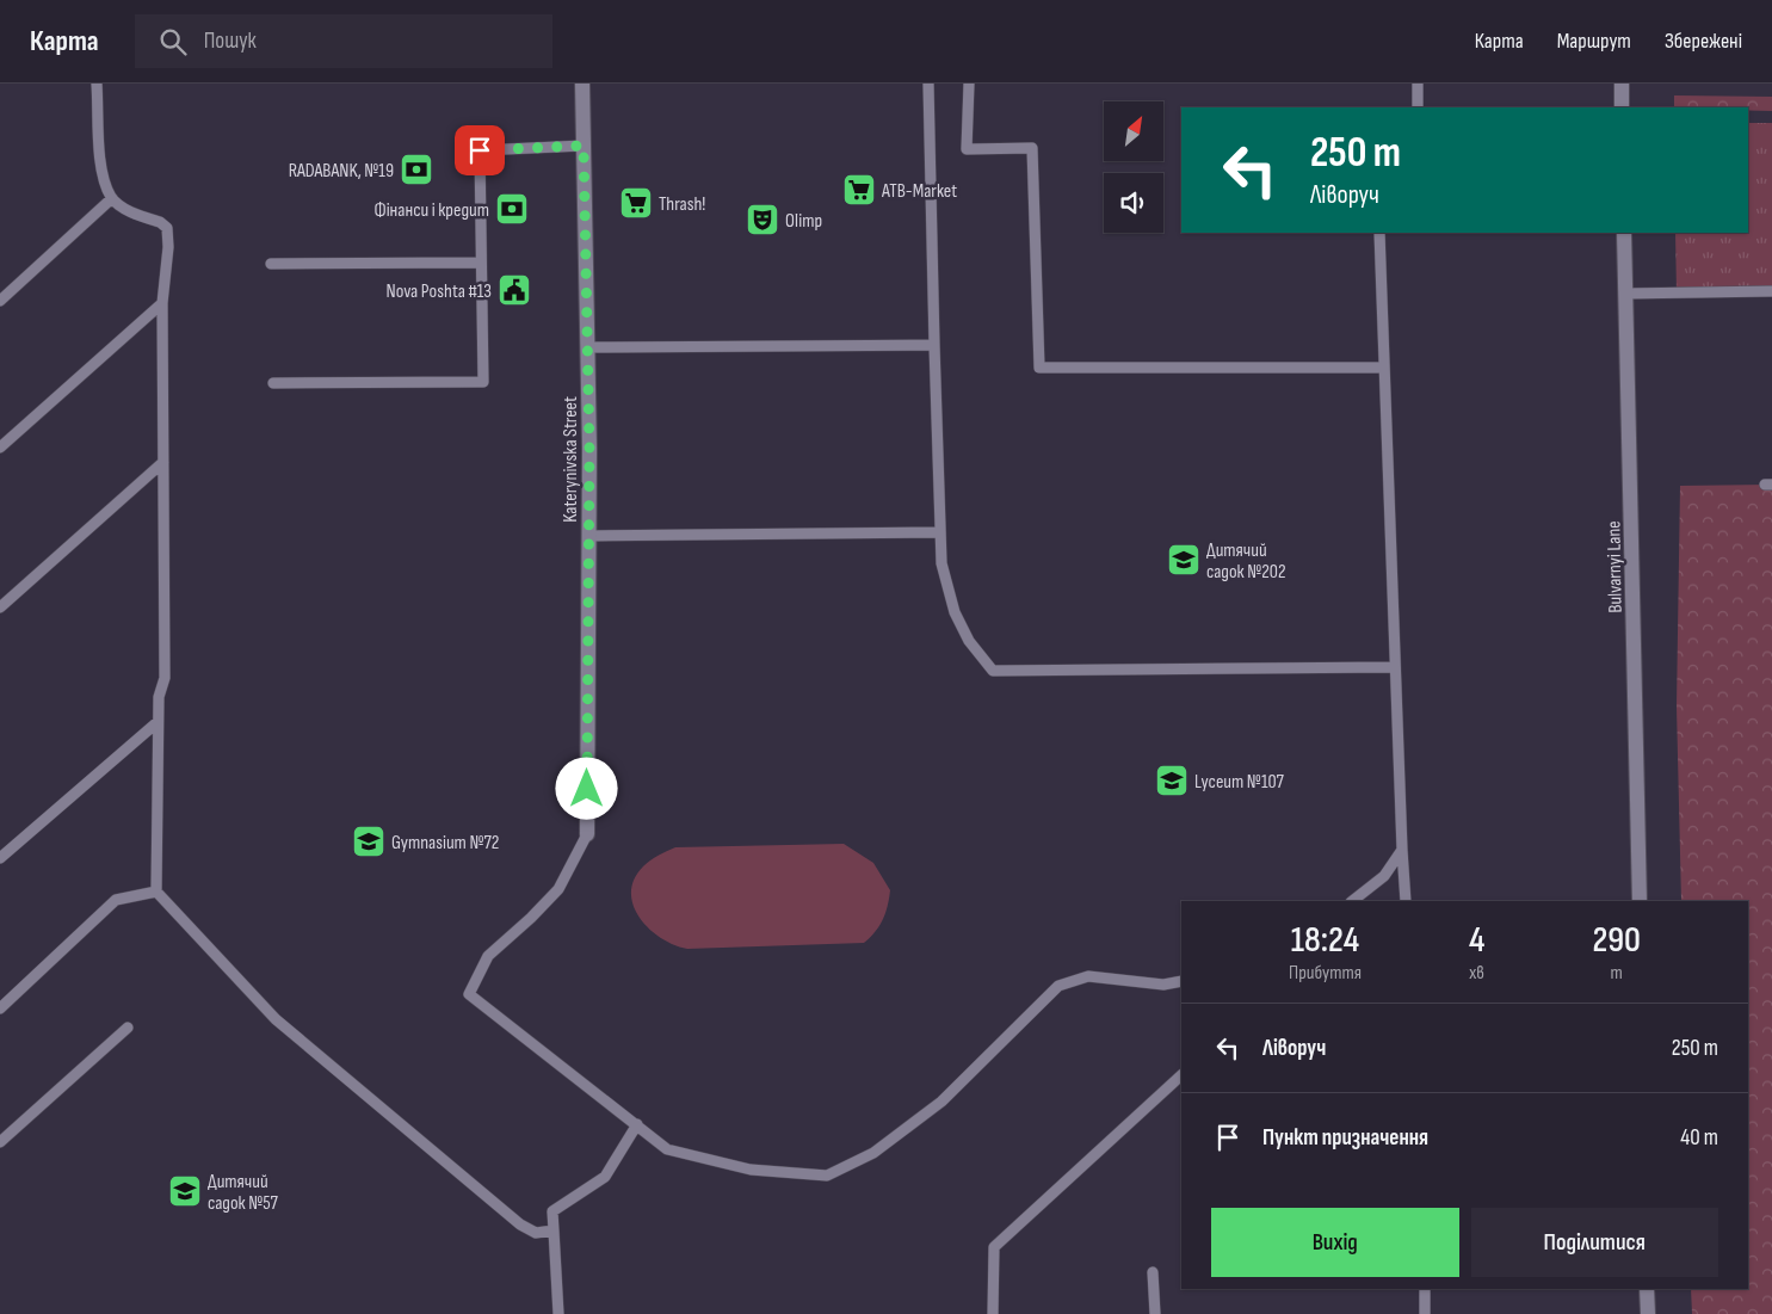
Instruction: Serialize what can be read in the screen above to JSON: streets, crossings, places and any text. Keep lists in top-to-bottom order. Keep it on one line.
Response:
{"streets":{"street":["Katerynivska Street","Bulvarnyi Lane"]},"places":{"bank":["RADABANK, №19","Фінанси і кредит"],"supermarket":["ATB-Market","Thrash!"],"theatre":["Olimp"],"public building":["Nova Poshta #13"],"school or university":["Дитячий садок №202","Lyceum №107","Gymnasium №72","Дитячий садок №57"]},"north":"top right","page":{"header":"Карта","search":"Пошук","nav":["Карта","Маршрут","Збережені"],"turn":["250 m","Ліворуч"],"eta":["18:24","Прибуття","4","хв","290","m"],"list":[{"name":"Ліворуч","value":"250 m"},{"name":"Пункт призначення","value":"40 m"}],"buttons":["Вихід","Поділитися"]}}
